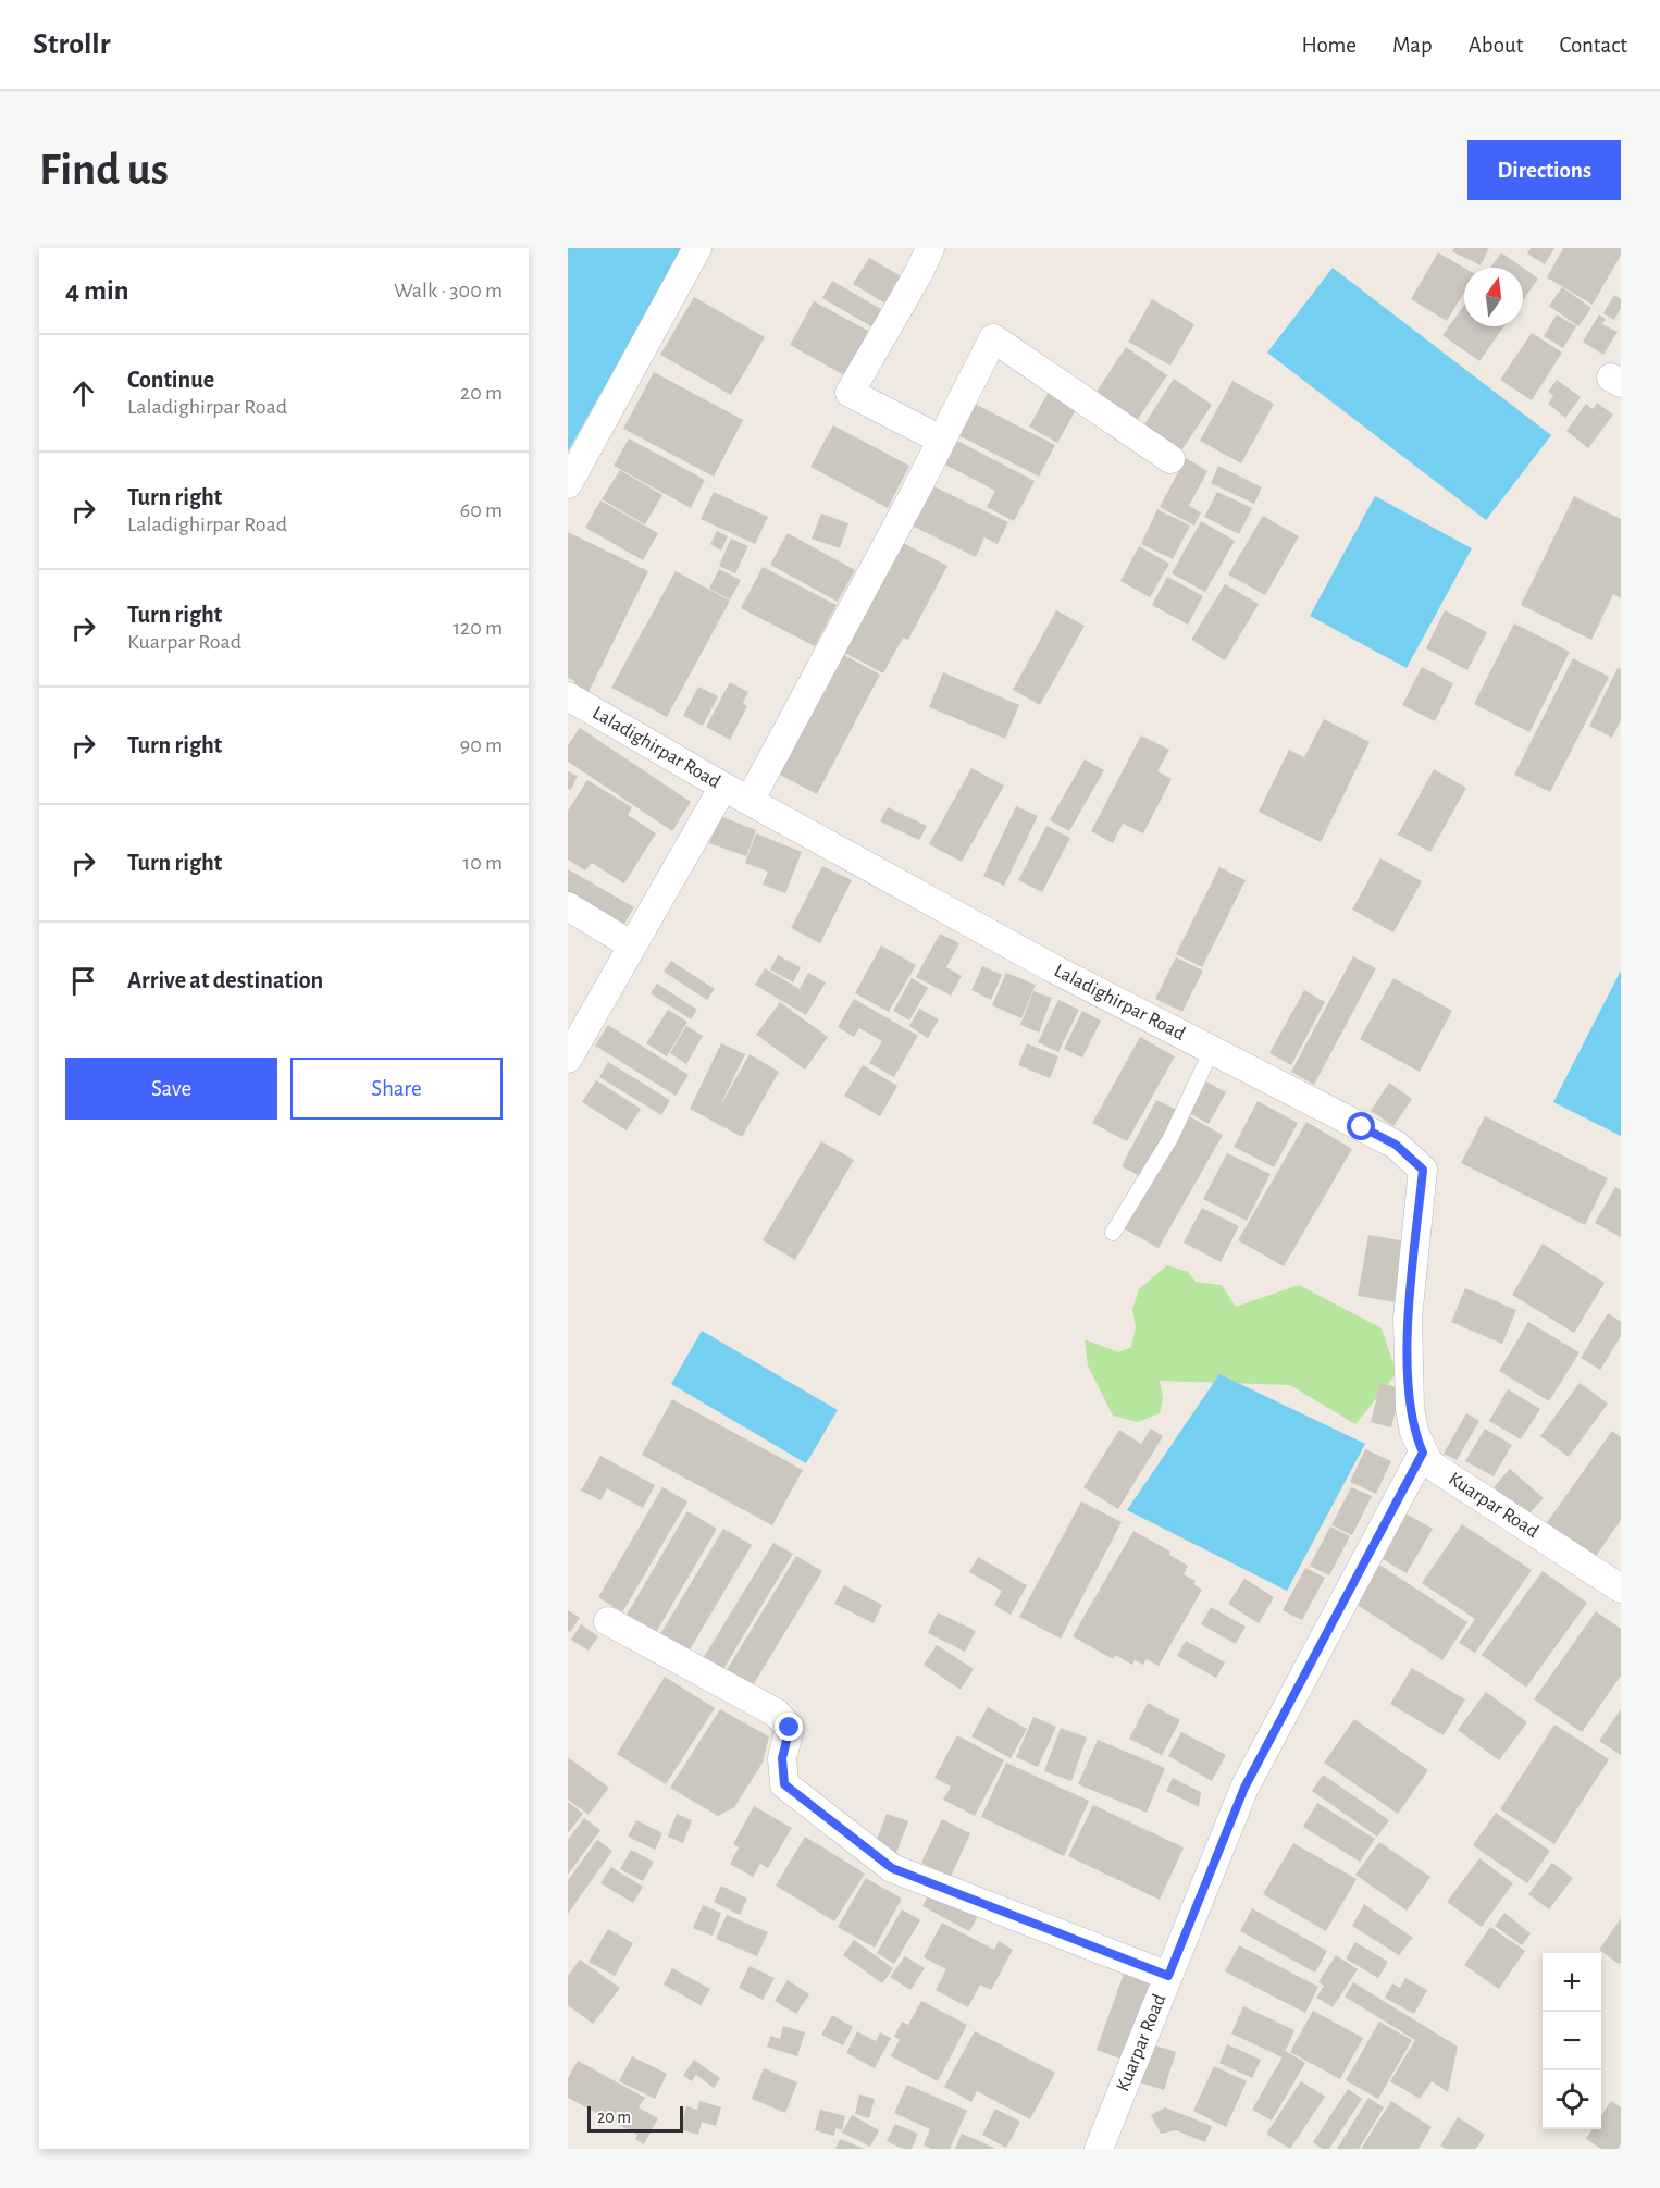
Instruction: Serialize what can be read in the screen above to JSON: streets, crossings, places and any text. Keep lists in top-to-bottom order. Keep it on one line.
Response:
{"streets":{"street":["Laladighirpar Road","Kuarpar Road"]},"crossings":[["Laladighirpar Road","Kuarpar Road"]],"scale_bar":"20 m","north":"top","page":{"header":"Strollr","nav":["Home","Map","About","Contact"],"buttons":["Directions",["Save","Share"]],"title":"Find us","heading":["4 min","Walk · 300 m"],"list":[["Continue","Laladighirpar Road","20 m"],["Turn right","Laladighirpar Road","60 m"],["Turn right","Kuarpar Road","120 m"],["Turn right","90 m"],["Turn right","10 m"],"Arrive at destination"],"map_buttons":["+","−"],"scale":"20 m"}}
